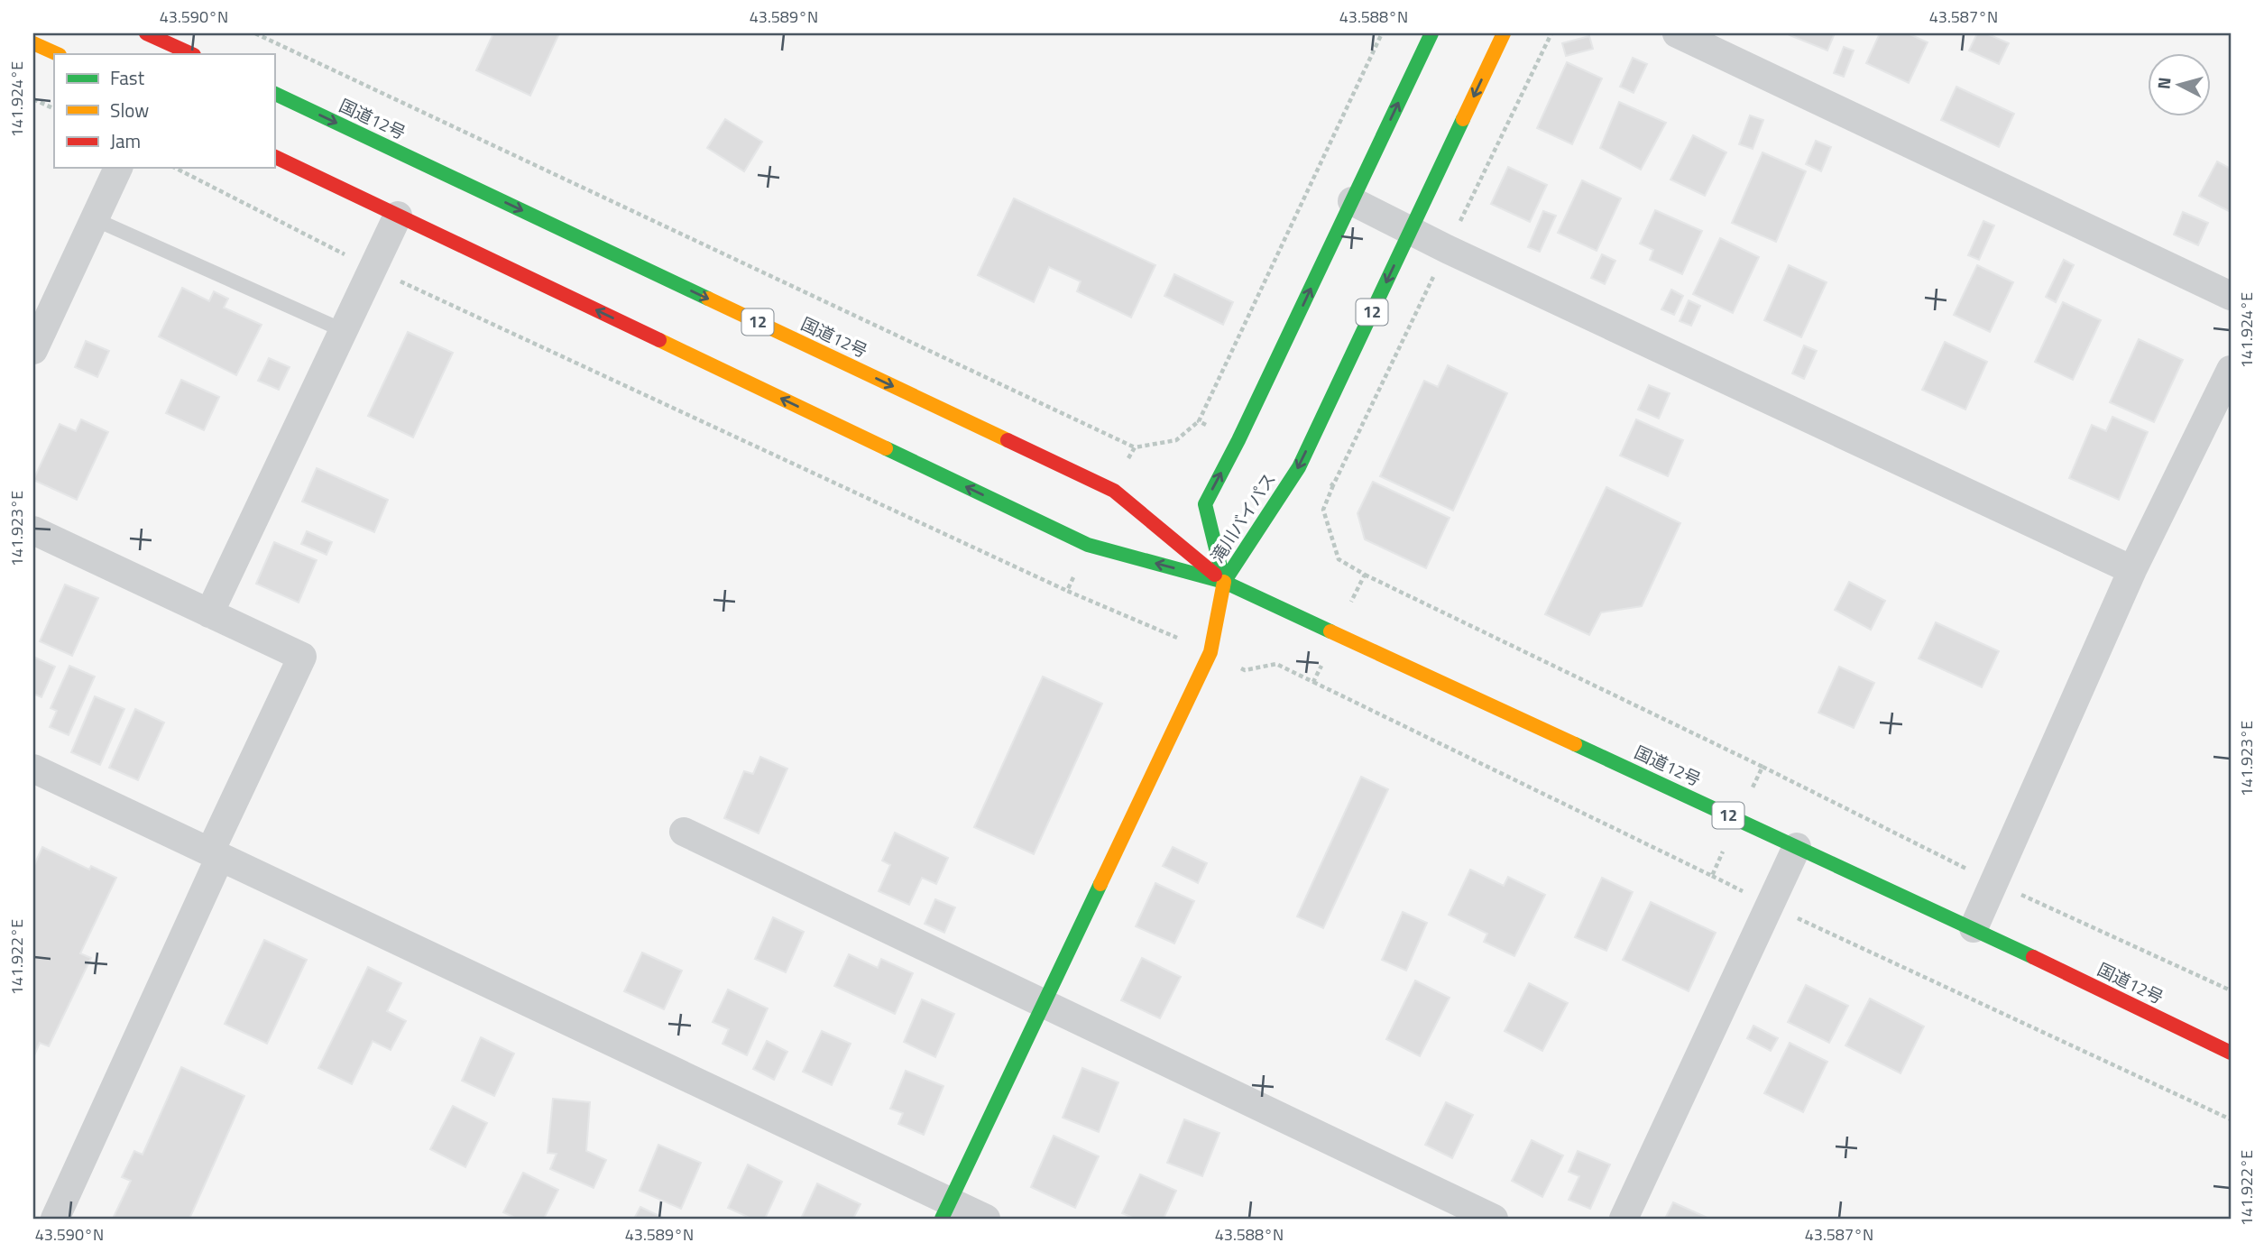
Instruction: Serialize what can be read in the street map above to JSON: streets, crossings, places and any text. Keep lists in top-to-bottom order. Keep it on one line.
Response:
{"streets":{"main road":["国道12号","12","滝川バイパス"]},"crossings":[["国道12号","滝川バイパス"]],"legend":["Fast","Slow","Jam"],"north":"left","coordinates":["43.590°N","43.589°N","43.588°N","43.587°N","141.924°E","141.923°E","141.922°E"]}
